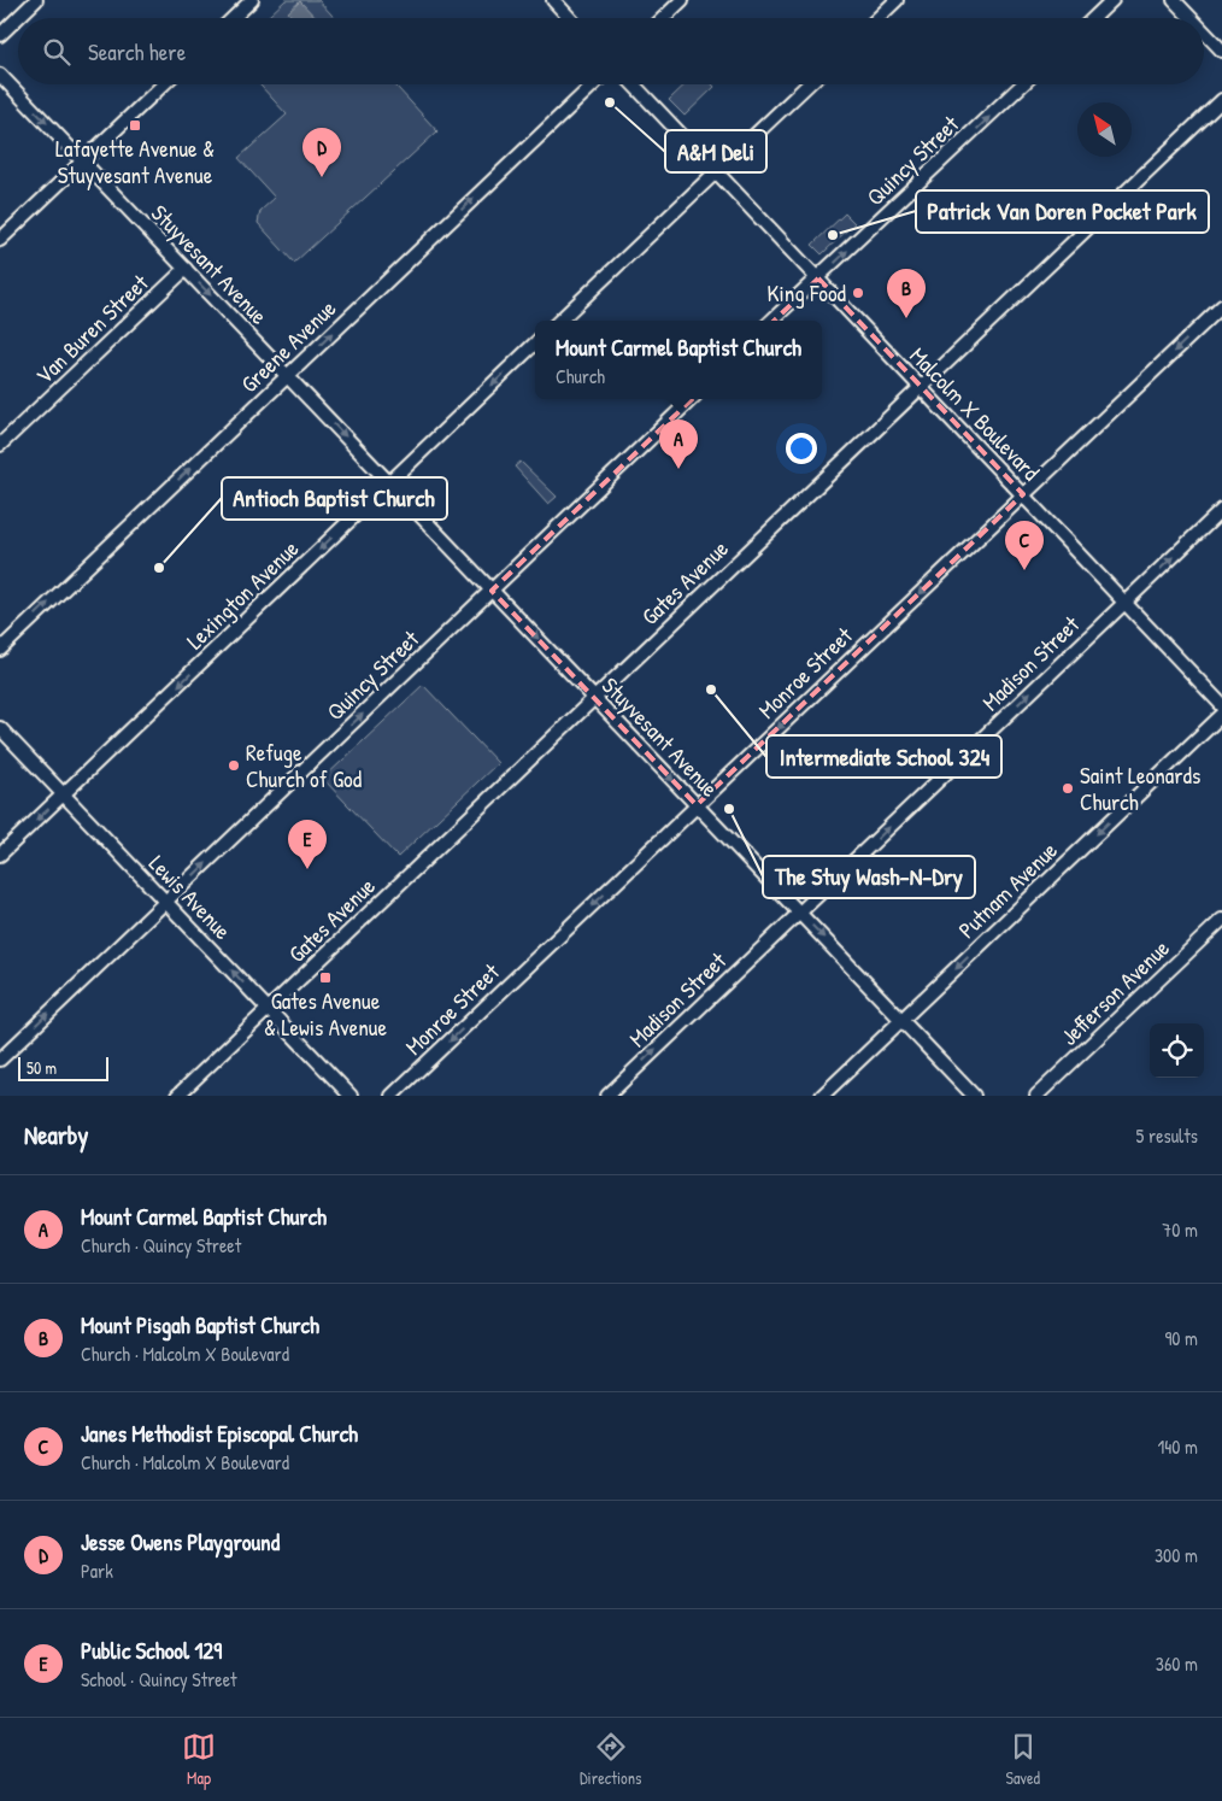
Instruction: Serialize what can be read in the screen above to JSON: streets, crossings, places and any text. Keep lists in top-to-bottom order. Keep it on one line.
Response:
{"streets":{"street":["Quincy Street","Stuyvesant Avenue","Van Buren Street","Greene Avenue","Malcolm X Boulevard","Gates Avenue","Lexington Avenue","Madison Street","Monroe Street","Putnam Avenue","Lewis Avenue","Jefferson Avenue"]},"crossings":[["Quincy Street","Stuyvesant Avenue"],["Quincy Street","Malcolm X Boulevard"],["Quincy Street","Lewis Avenue"],["Stuyvesant Avenue","Van Buren Street"],["Stuyvesant Avenue","Greene Avenue"],["Stuyvesant Avenue","Gates Avenue"],["Stuyvesant Avenue","Lexington Avenue"],["Stuyvesant Avenue","Madison Street"],["Stuyvesant Avenue","Monroe Street"],["Stuyvesant Avenue","Putnam Avenue"],["Malcolm X Boulevard","Gates Avenue"],["Malcolm X Boulevard","Madison Street"],["Malcolm X Boulevard","Monroe Street"],["Gates Avenue","Lewis Avenue"],["Lexington Avenue","Lewis Avenue"]],"one_way":["Quincy Street","Stuyvesant Avenue","Greene Avenue","Lexington Avenue","Madison Street","Monroe Street","Putnam Avenue"],"places":{"other":["A&M Deli","Patrick Van Doren Pocket Park","King Food","Antioch Baptist Church","Intermediate School 324","Refuge Church of God","Saint Leonards Church","The Stuy Wash-N-Dry"],"transit":["Lafayette Avenue & Stuyvesant Avenue","Gates Avenue & Lewis Avenue"]},"scale_bar":"50 m","north":"top left","page":{"search":"Search here","pins":["D","B","A","C","E"],"popup":["Mount Carmel Baptist Church","Church"],"scale":"50 m","heading":["Nearby","5 results"],"list":[{"mark":"A","name":"Mount Carmel Baptist Church","note":"Church · Quincy Street","value":"70 m"},{"mark":"B","name":"Mount Pisgah Baptist Church","note":"Church · Malcolm X Boulevard","value":"90 m"},{"mark":"C","name":"Janes Methodist Episcopal Church","note":"Church · Malcolm X Boulevard","value":"140 m"},{"mark":"D","name":"Jesse Owens Playground","note":"Park","value":"300 m"},{"mark":"E","name":"Public School 129","note":"School · Quincy Street","value":"360 m"}],"nav":["Map","Directions","Saved"]}}
